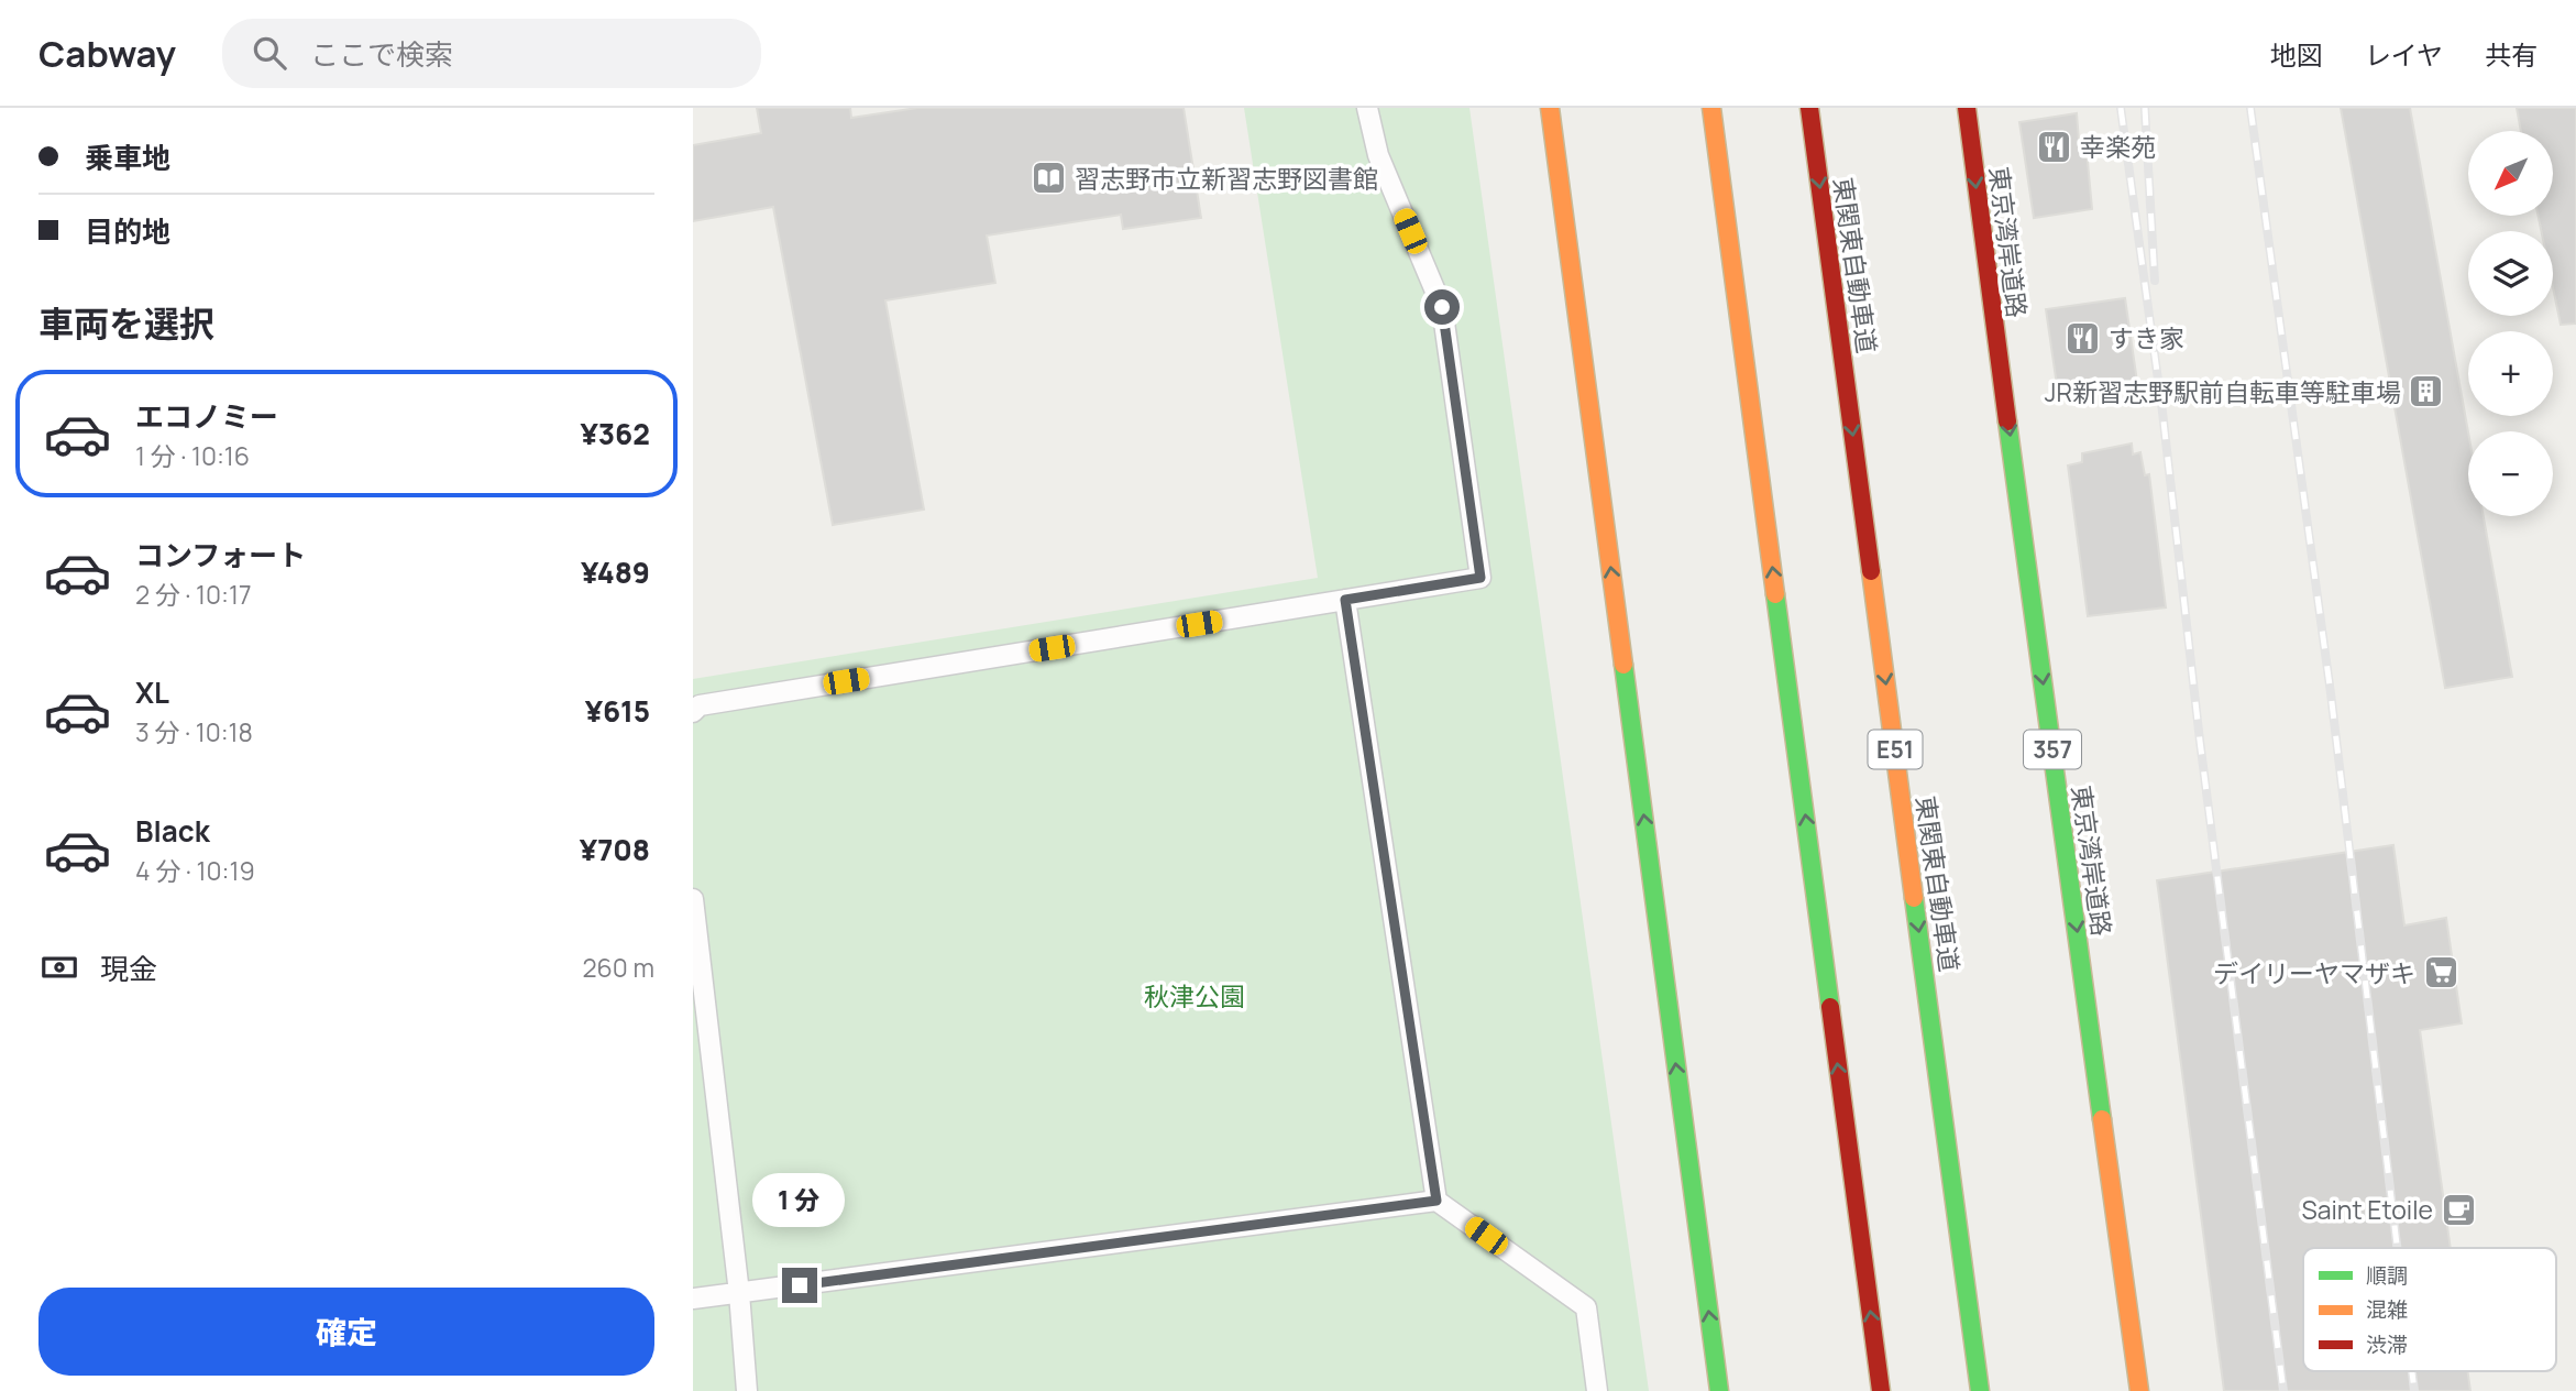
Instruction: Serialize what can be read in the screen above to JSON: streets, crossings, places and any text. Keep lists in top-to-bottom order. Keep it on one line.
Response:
{"streets":{"highway":["東京湾岸道路","東関東自動車道","E51","357"]},"one_way":["東京湾岸道路"],"parks":["秋津公園"],"places":{"restaurant":["幸楽苑","すき家"],"library":["習志野市立新習志野図書館"],"building":["JR新習志野駅前自転車等駐車場"],"supermarket":["デイリーヤマザキ"],"cafe":["Saint Etoile"]},"legend":["順調","混雑","渋滞"],"north":"bottom left","page":{"header":"Cabway","search":"ここで検索","nav":["地図","レイヤ","共有"],"banner":["乗車地","目的地"],"map_buttons":["+","−"],"heading":"車両を選択","list":[{"name":"エコノミー","note":"1 分 · 10:16","value":"¥362"},{"name":"コンフォート","note":"2 分 · 10:17","value":"¥489"},{"name":"XL","note":"3 分 · 10:18","value":"¥615"},{"name":"Black","note":"4 分 · 10:19","value":"¥708"}],"pay":["現金","260 m"],"bubble":"1 分","buttons":"確定"}}
